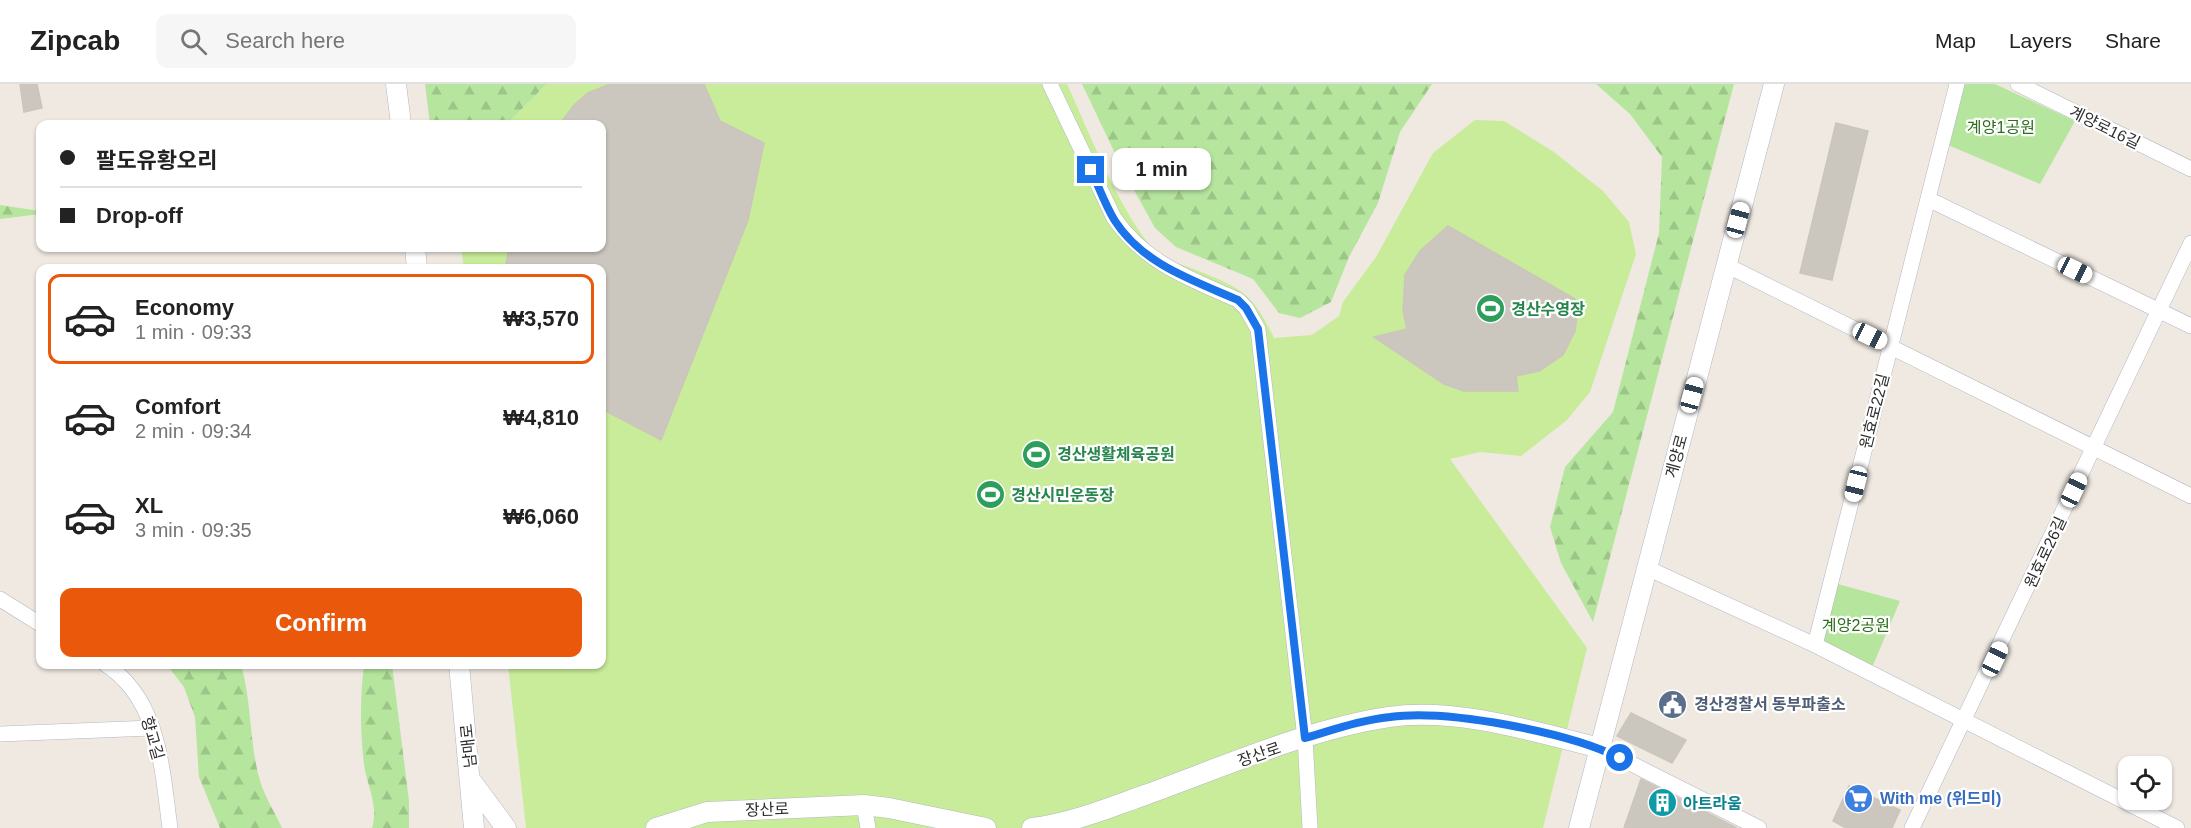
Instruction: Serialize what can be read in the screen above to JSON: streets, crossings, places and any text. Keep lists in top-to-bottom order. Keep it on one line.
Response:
{"streets":{"street":["계양로16길","원효로22길","계양로","원효로26길","향교길","남매로","장산로"]},"crossings":[["계양로","장산로"]],"parks":["계양1공원","계양2공원"],"places":{"sports":["경산수영장","경산생활체육공원","경산시민운동장"],"public building":["경산경찰서 동부파출소"],"supermarket":["With me (위드미)"],"building":["아트라움"]},"page":{"header":"Zipcab","search":"Search here","nav":["Map","Layers","Share"],"banner":["팔도유황오리","Drop-off"],"bubble":"1 min","list":[{"name":"Economy","note":"1 min · 09:33","value":"₩3,570"},{"name":"Comfort","note":"2 min · 09:34","value":"₩4,810"},{"name":"XL","note":"3 min · 09:35","value":"₩6,060"}],"buttons":"Confirm"}}
